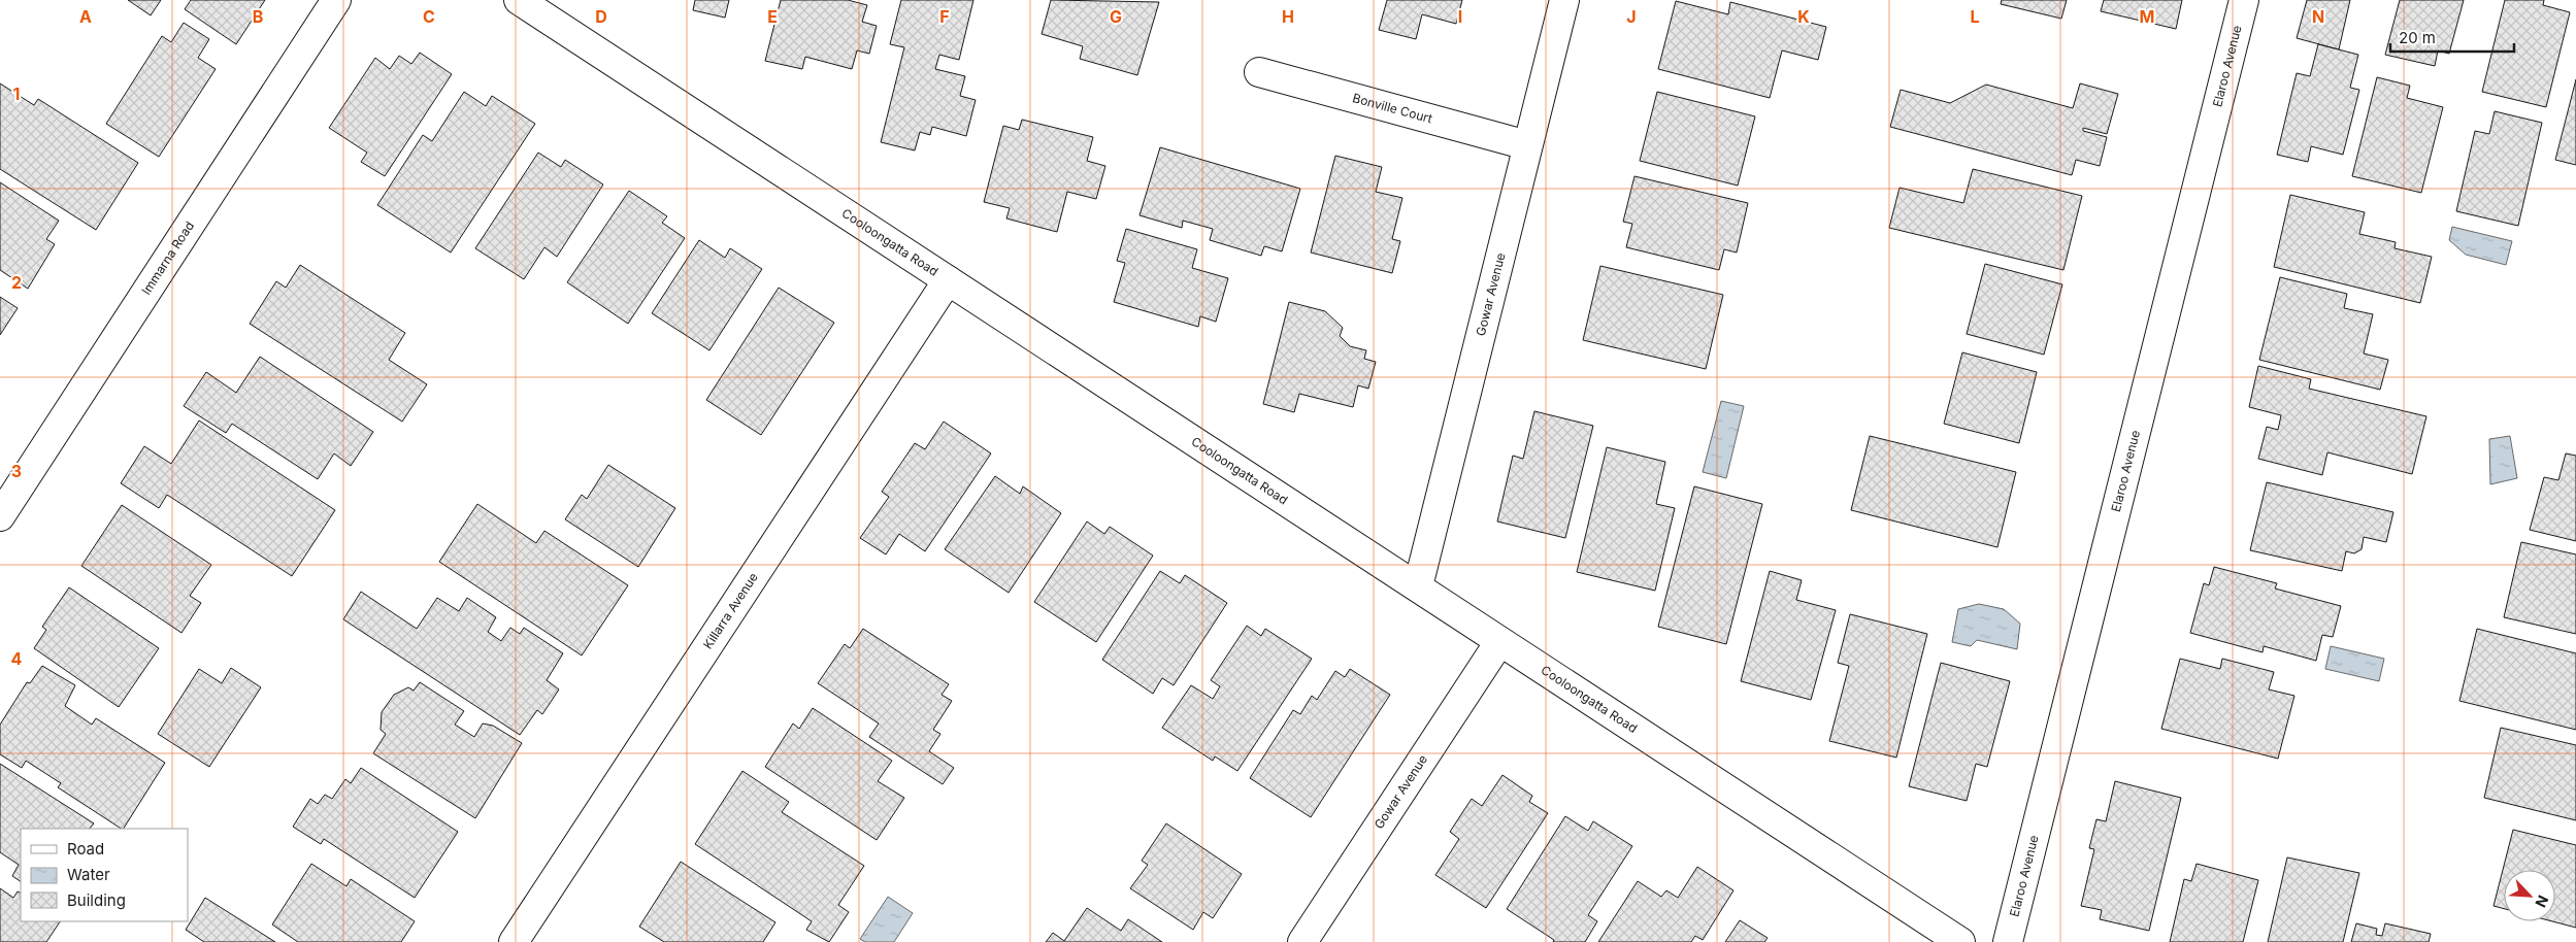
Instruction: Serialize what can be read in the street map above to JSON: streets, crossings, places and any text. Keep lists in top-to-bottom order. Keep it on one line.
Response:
{"streets":{"street":["Elaroo Avenue","Bonville Court","Cooloongatta Road","Immarna Road","Gowar Avenue","Killarra Avenue"]},"crossings":[["Bonville Court","Gowar Avenue"],["Cooloongatta Road","Gowar Avenue"],["Cooloongatta Road","Killarra Avenue"]],"legend":["Road","Water","Building"],"scale_bar":"20 m","north":"bottom right","grid":{"columns":["A","B","C","D","E","F","G","H","I","J","K","L","M","N"],"rows":["1","2","3","4"]}}
